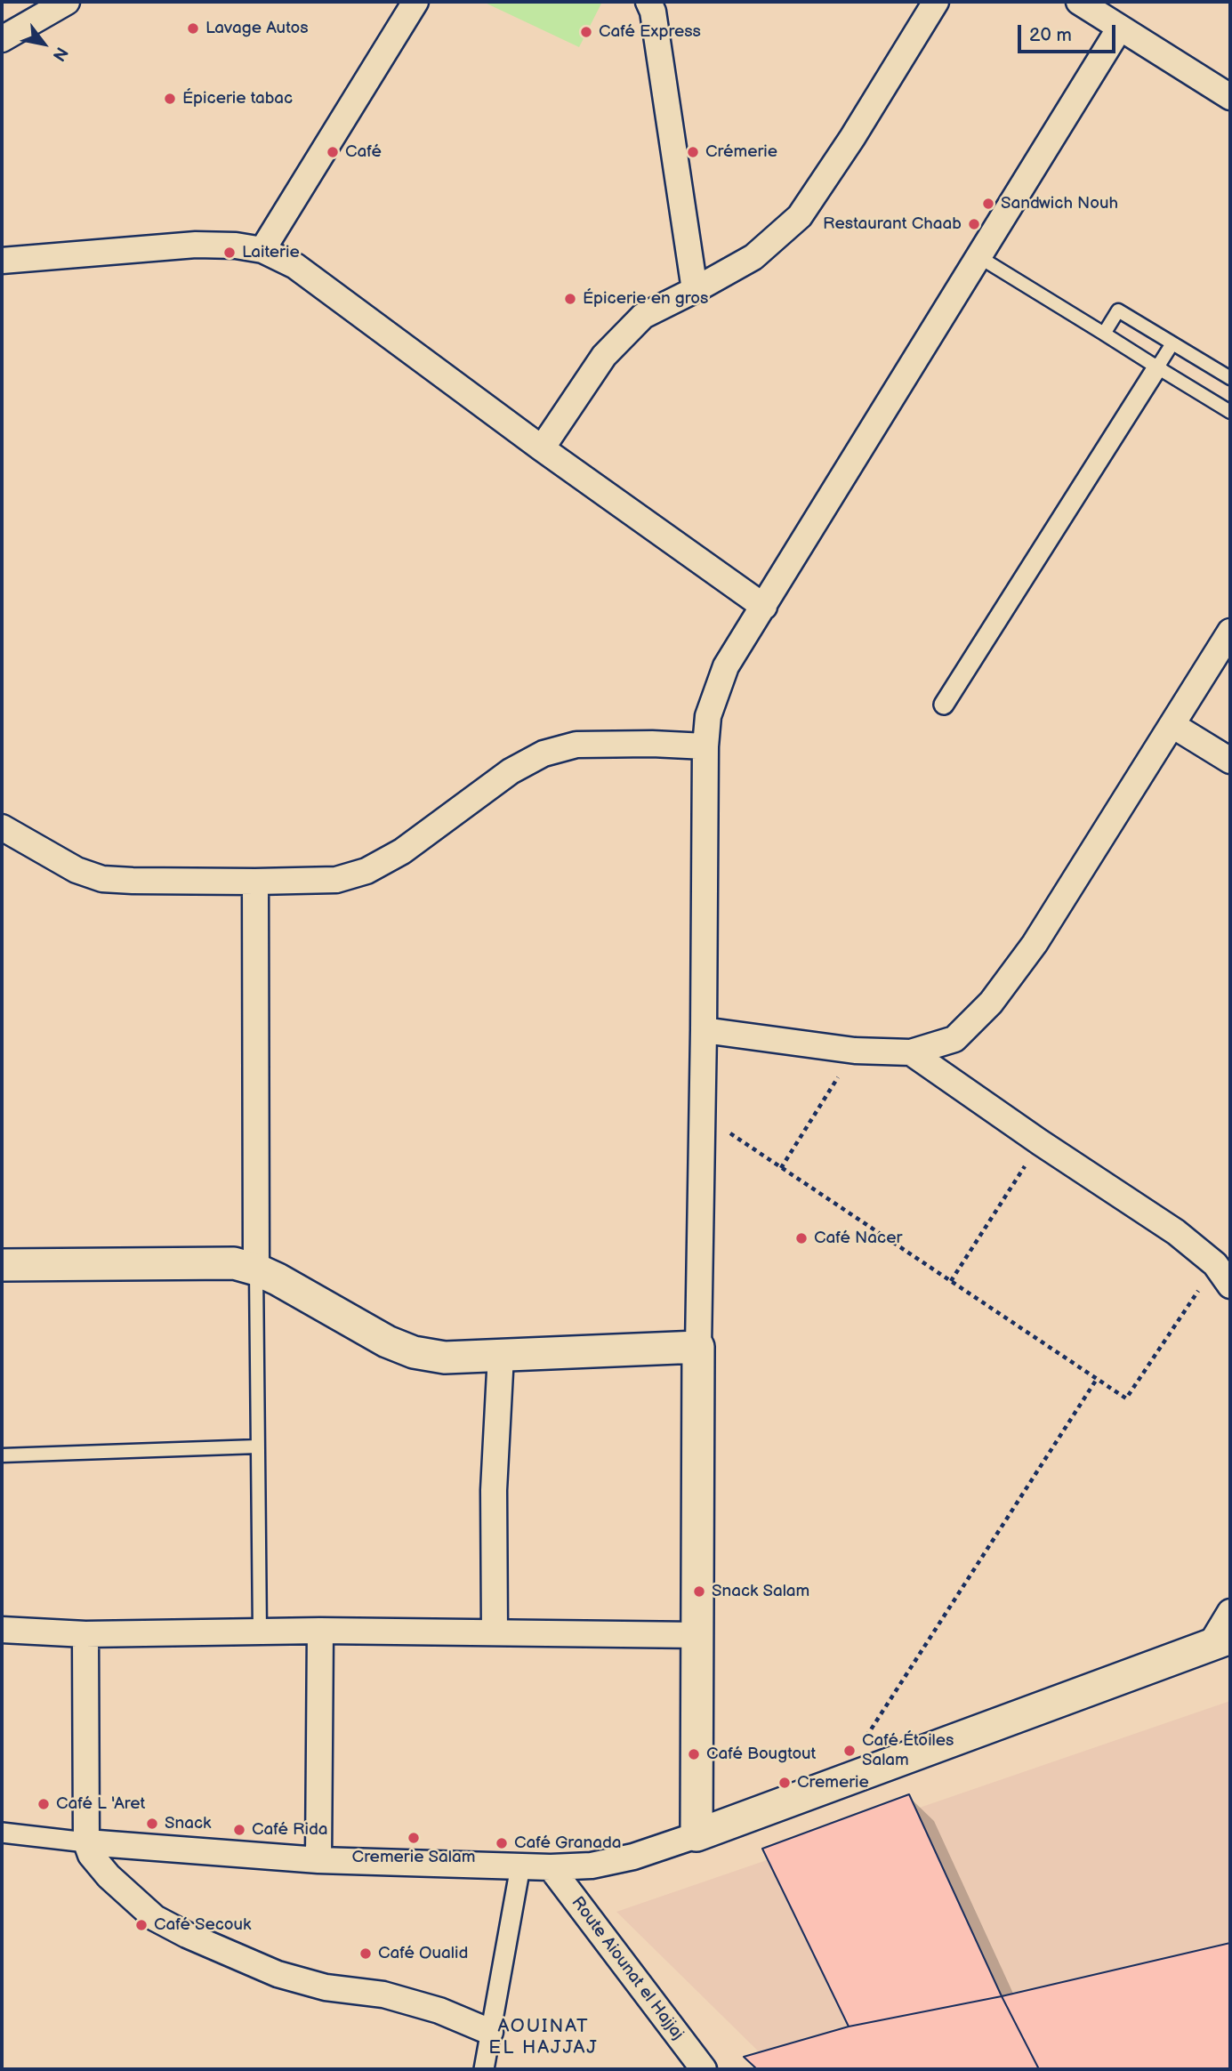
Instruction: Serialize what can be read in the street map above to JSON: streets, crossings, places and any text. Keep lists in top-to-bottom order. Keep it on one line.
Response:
{"streets":{"street":["Route Aiounat el Hajjaj"]},"districts":["AOUINAT EL HAJJAJ"],"places":["Lavage Autos","Café Express","Épicerie tabac","Café","Crémerie","Sandwich Nouh","Restaurant Chaab","Laiterie","Épicerie en gros","Café Nacer","Snack Salam","Café Étoiles Salam","Café Bougtout","Cremerie","Café L 'Aret","Snack","Café Rida","Cremerie Salam","Café Granada","Café Secouk","Café Oualid"],"scale_bar":"20 m","north":"bottom right"}
